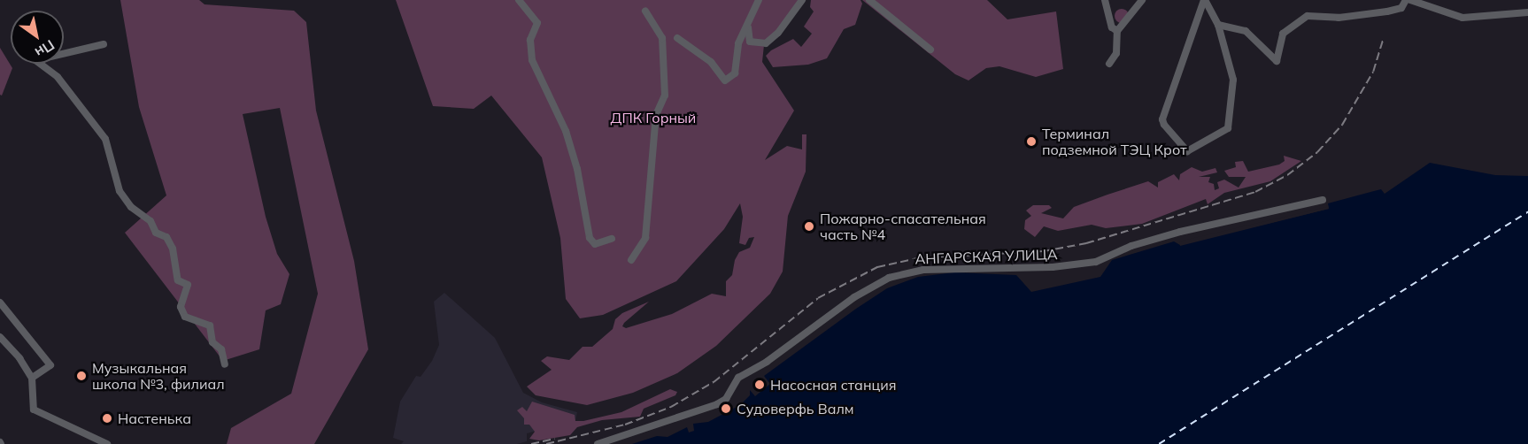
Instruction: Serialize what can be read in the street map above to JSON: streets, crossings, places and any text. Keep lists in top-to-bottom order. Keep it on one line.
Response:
{"streets":{"street":["АНГАРСКАЯ УЛИЦА"]},"parks":["ДПК Горный"],"places":["Терминал подземной ТЭЦ Крот","Пожарно-спасательная часть №4","Музыкальная школа №3, филиал","Насосная станция","Судоверфь Валм","Настенька"],"north":"bottom right"}
